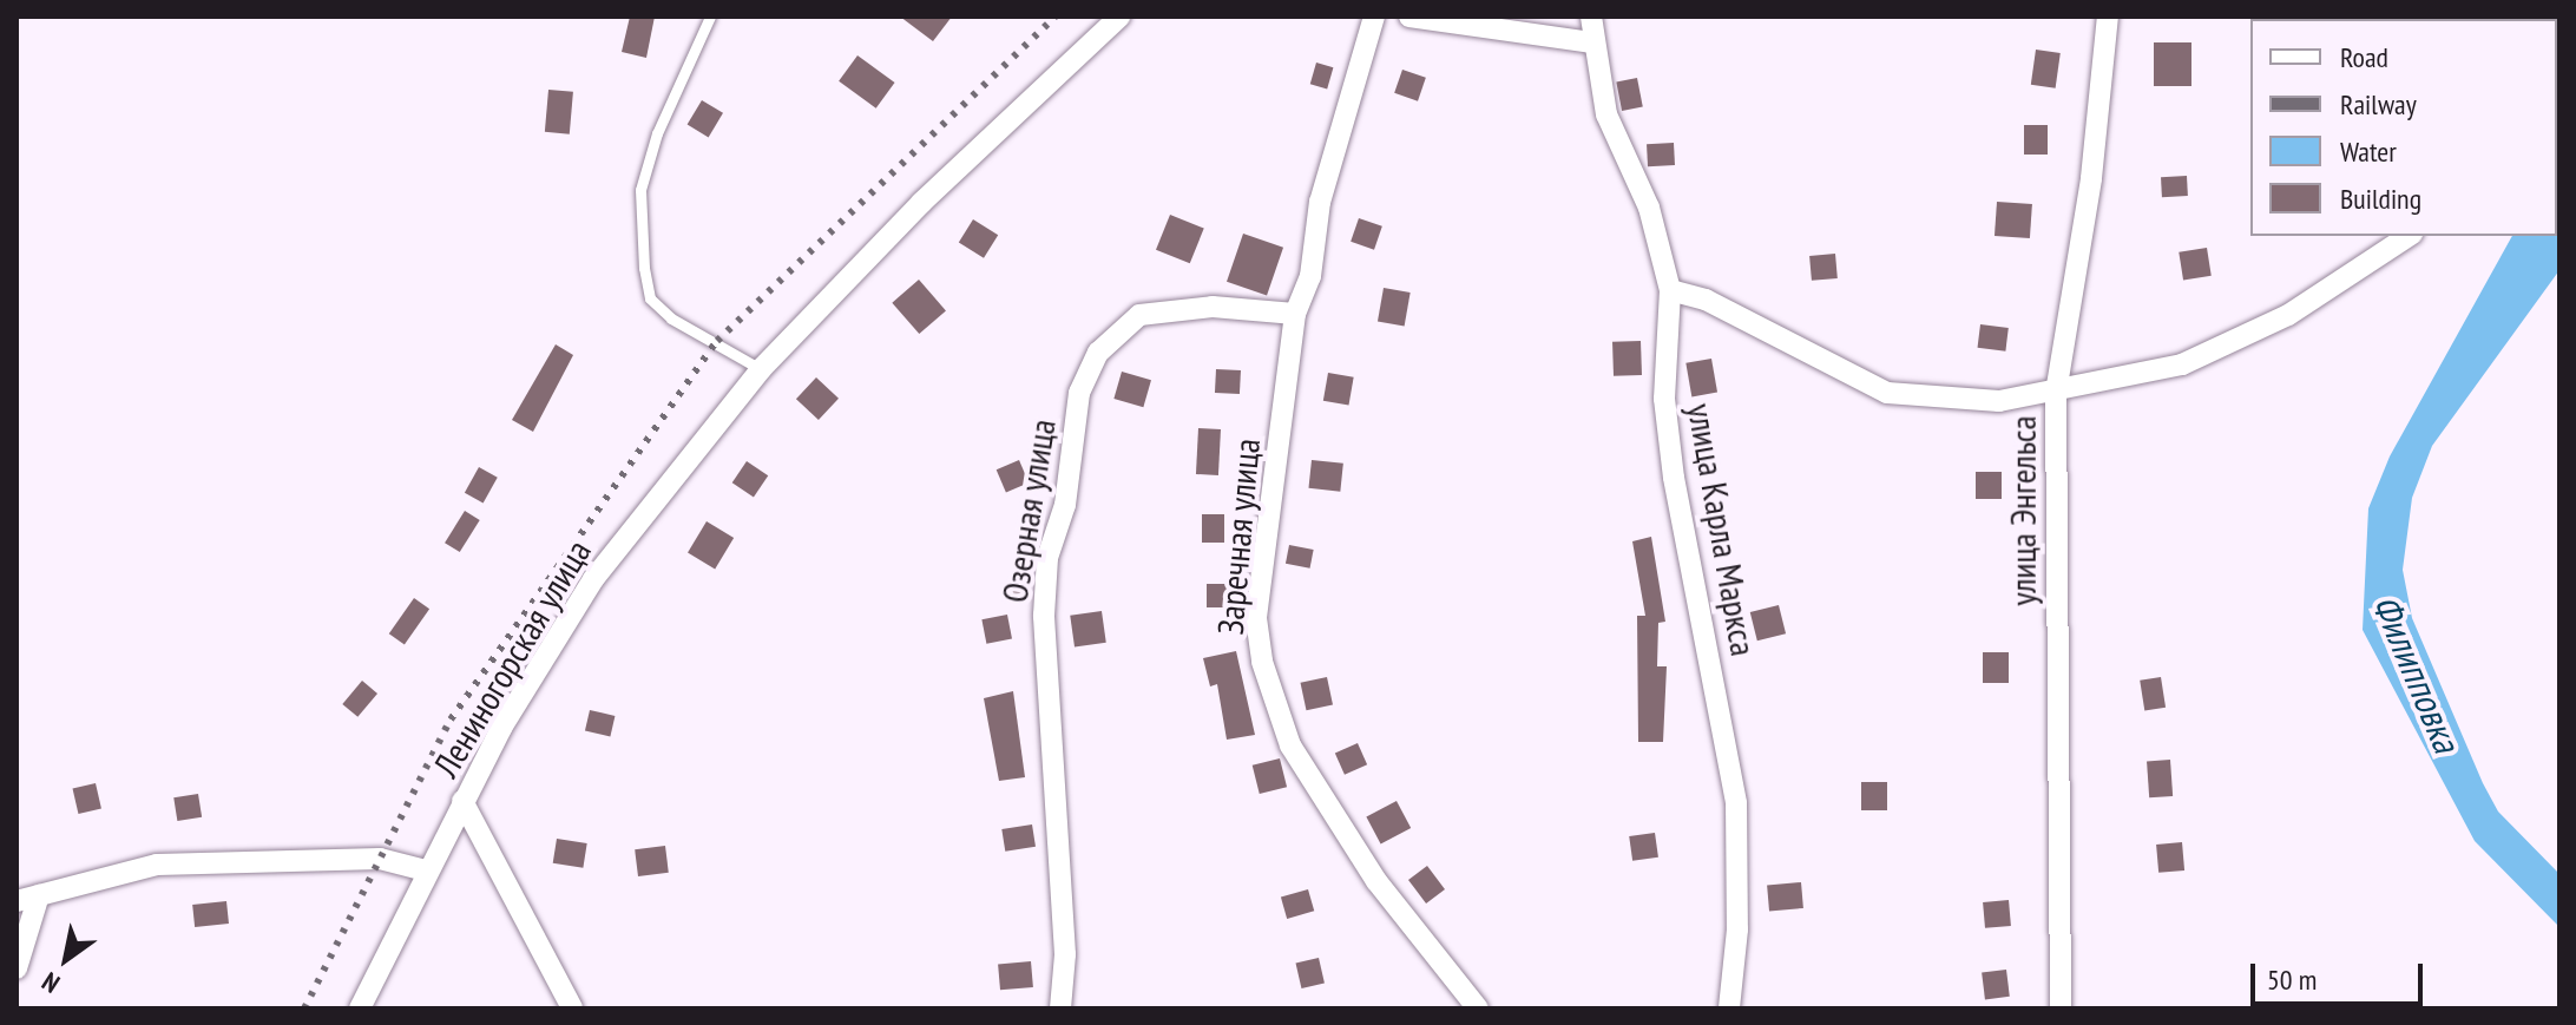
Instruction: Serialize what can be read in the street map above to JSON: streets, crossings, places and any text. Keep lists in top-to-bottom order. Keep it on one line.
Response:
{"streets":{"street":["Озерная улица","улица Энгельса","улица Карла Маркса","Заречная улица","Лениногорская улица"]},"crossings":[["Озерная улица","Заречная улица"]],"water":["Филипповка"],"legend":["Road","Railway","Water","Building"],"scale_bar":"50 m","north":"bottom left"}
